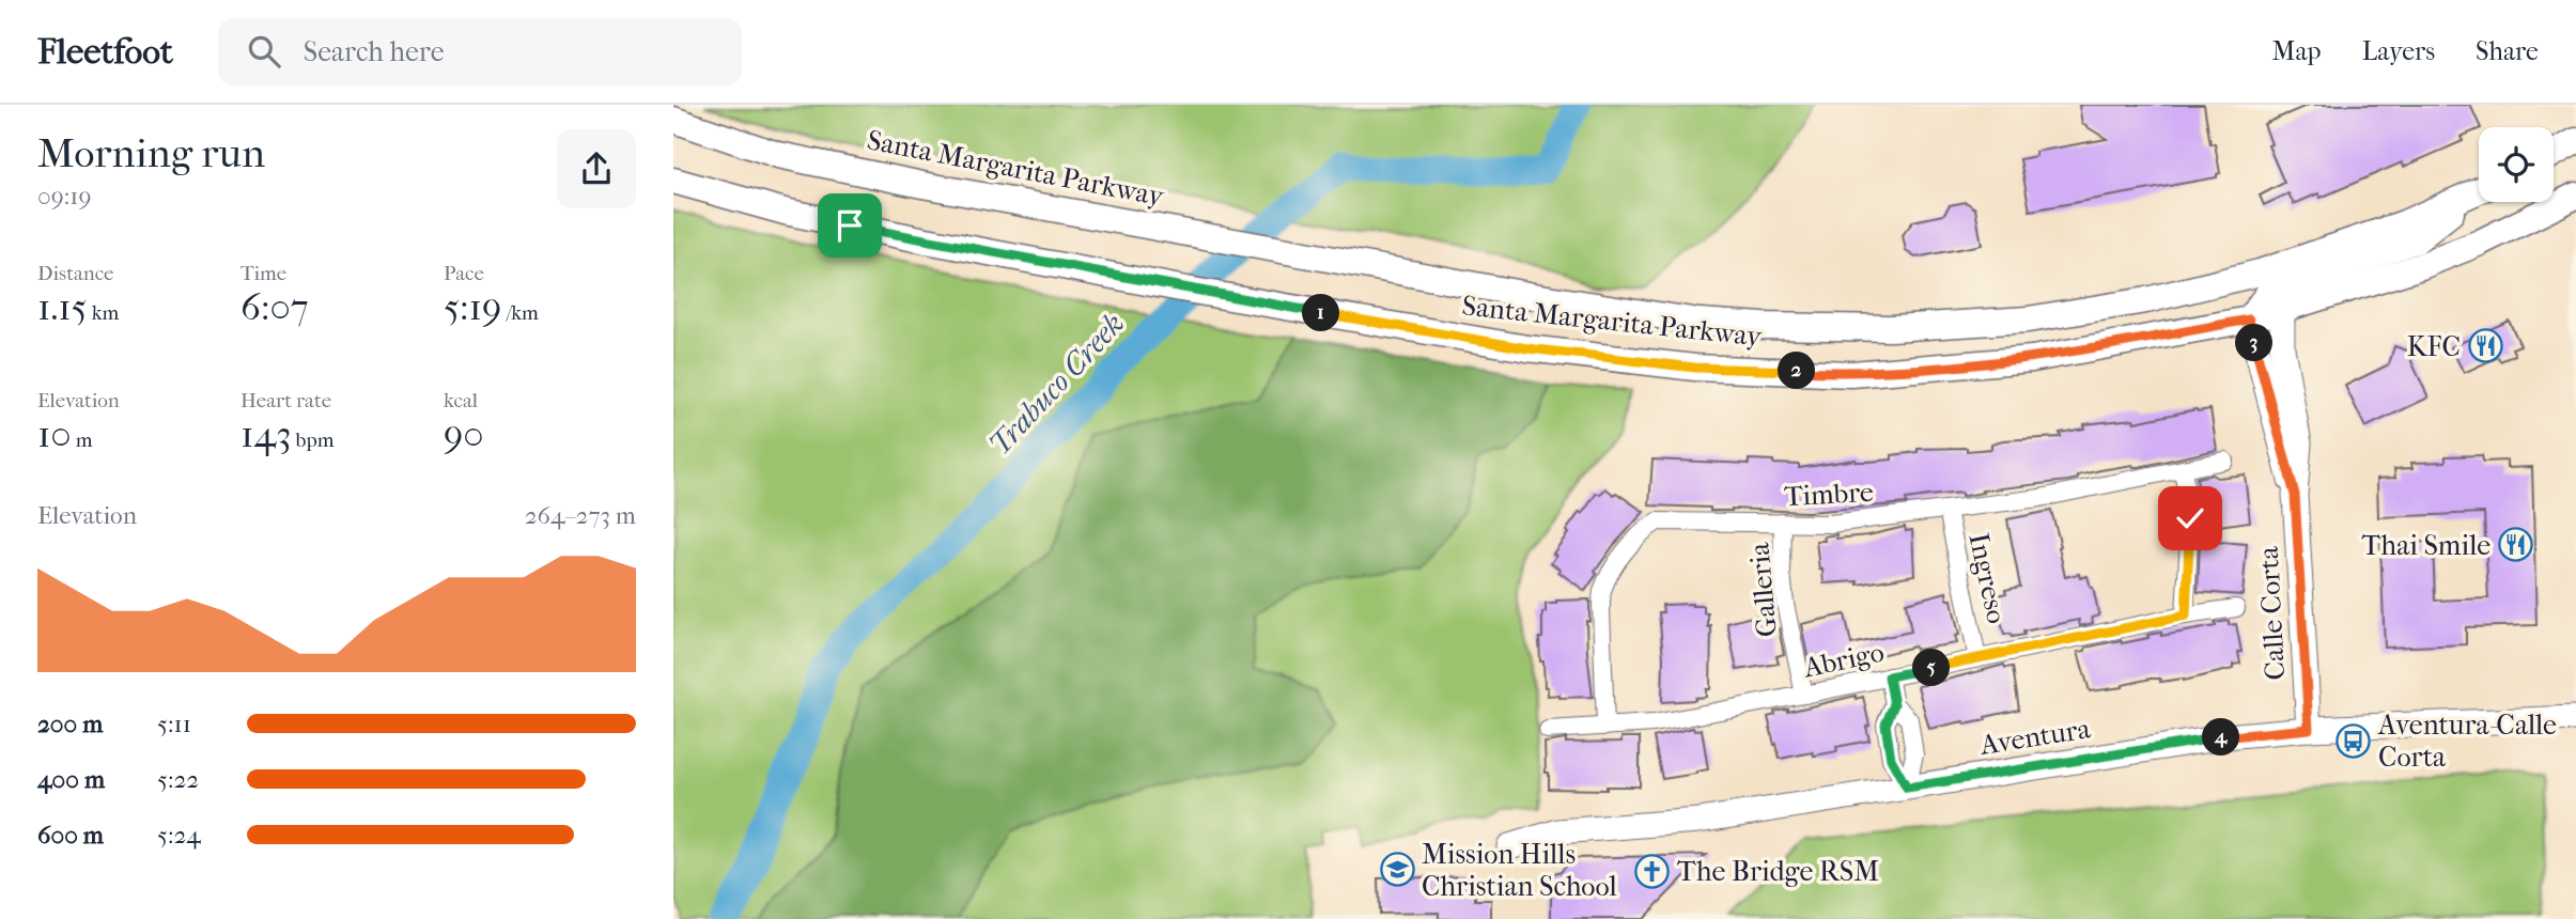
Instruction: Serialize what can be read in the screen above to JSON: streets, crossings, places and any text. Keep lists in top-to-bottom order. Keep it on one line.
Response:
{"streets":{"main road":["Santa Margarita Parkway"],"street":["Timbre","Ingreso","Galleria","Calle Corta","Abrigo","Aventura"]},"crossings":[["Santa Margarita Parkway","Calle Corta"],["Timbre","Ingreso"],["Timbre","Galleria"],["Timbre","Abrigo"],["Ingreso","Abrigo"],["Galleria","Abrigo"],["Calle Corta","Aventura"]],"water":["Trabuco Creek"],"places":{"restaurant":["KFC","Thai Smile"],"bus stop":["Aventura-Calle Corta"],"school or university":["Mission Hills Christian School"],"church":["The Bridge RSM"]},"page":{"header":"Fleetfoot","search":"Search here","nav":["Map","Layers","Share"],"heading":["Morning run","09:19"],"stats":[["Distance","1.15 km"],["Time","6:07"],["Pace","5:19 /km"],["Elevation","10 m"],["Heart rate","143 bpm"],["kcal","90"]],"pins":["1","3","2","5","4"],"chart":["Elevation","264–273 m"],"list":[{"name":"200 m","note":"5:11"},{"name":"400 m","note":"5:22"},{"name":"600 m","note":"5:24"}]}}
